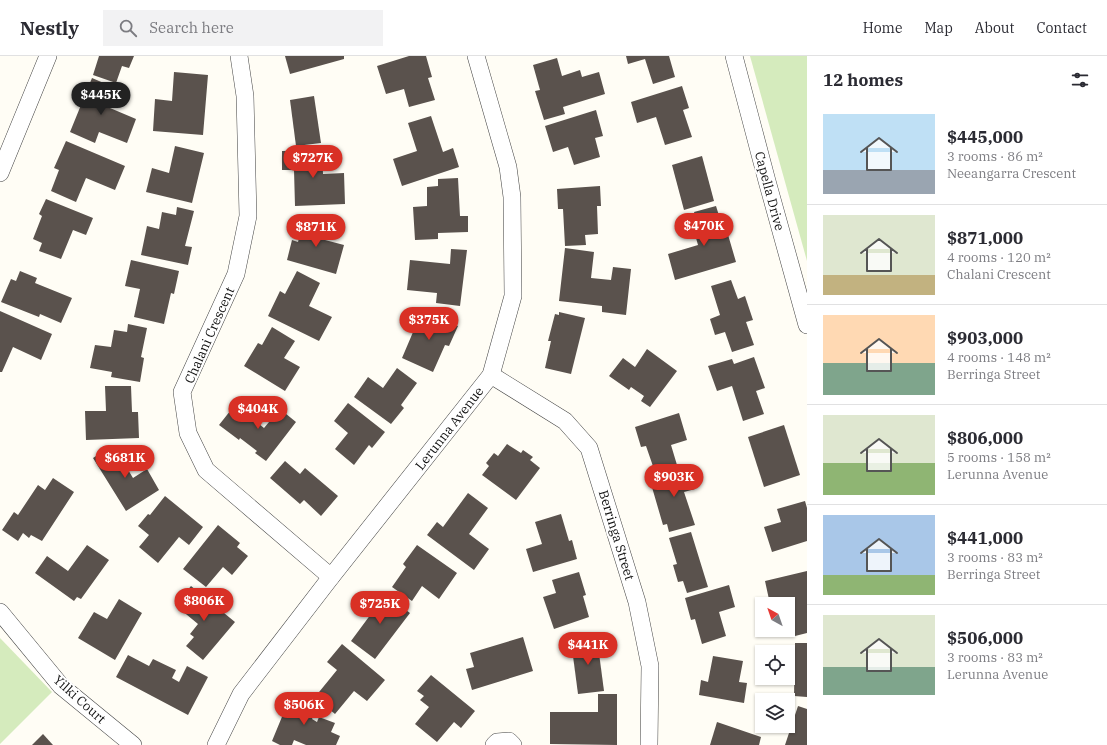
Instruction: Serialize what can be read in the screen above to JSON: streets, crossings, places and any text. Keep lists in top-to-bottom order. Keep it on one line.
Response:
{"streets":{"street":["Capella Drive","Chalani Crescent","Lerunna Avenue","Berringa Street","Yilki Court"]},"crossings":[["Chalani Crescent","Lerunna Avenue"],["Lerunna Avenue","Berringa Street"]],"north":"top left","page":{"header":"Nestly","search":"Search here","nav":["Home","Map","About","Contact"],"heading":"12 homes","price":["$445K","$727K","$470K","$871K","$375K","$404K","$681K","$903K","$806K","$725K","$441K","$506K"],"list":[{"name":"$445,000","note":"3 rooms · 86 m² · Neeangarra Crescent"},{"name":"$871,000","note":"4 rooms · 120 m² · Chalani Crescent"},{"name":"$903,000","note":"4 rooms · 148 m² · Berringa Street"},{"name":"$806,000","note":"5 rooms · 158 m² · Lerunna Avenue"},{"name":"$441,000","note":"3 rooms · 83 m² · Berringa Street"},{"name":"$506,000","note":"3 rooms · 83 m² · Lerunna Avenue"}]}}
